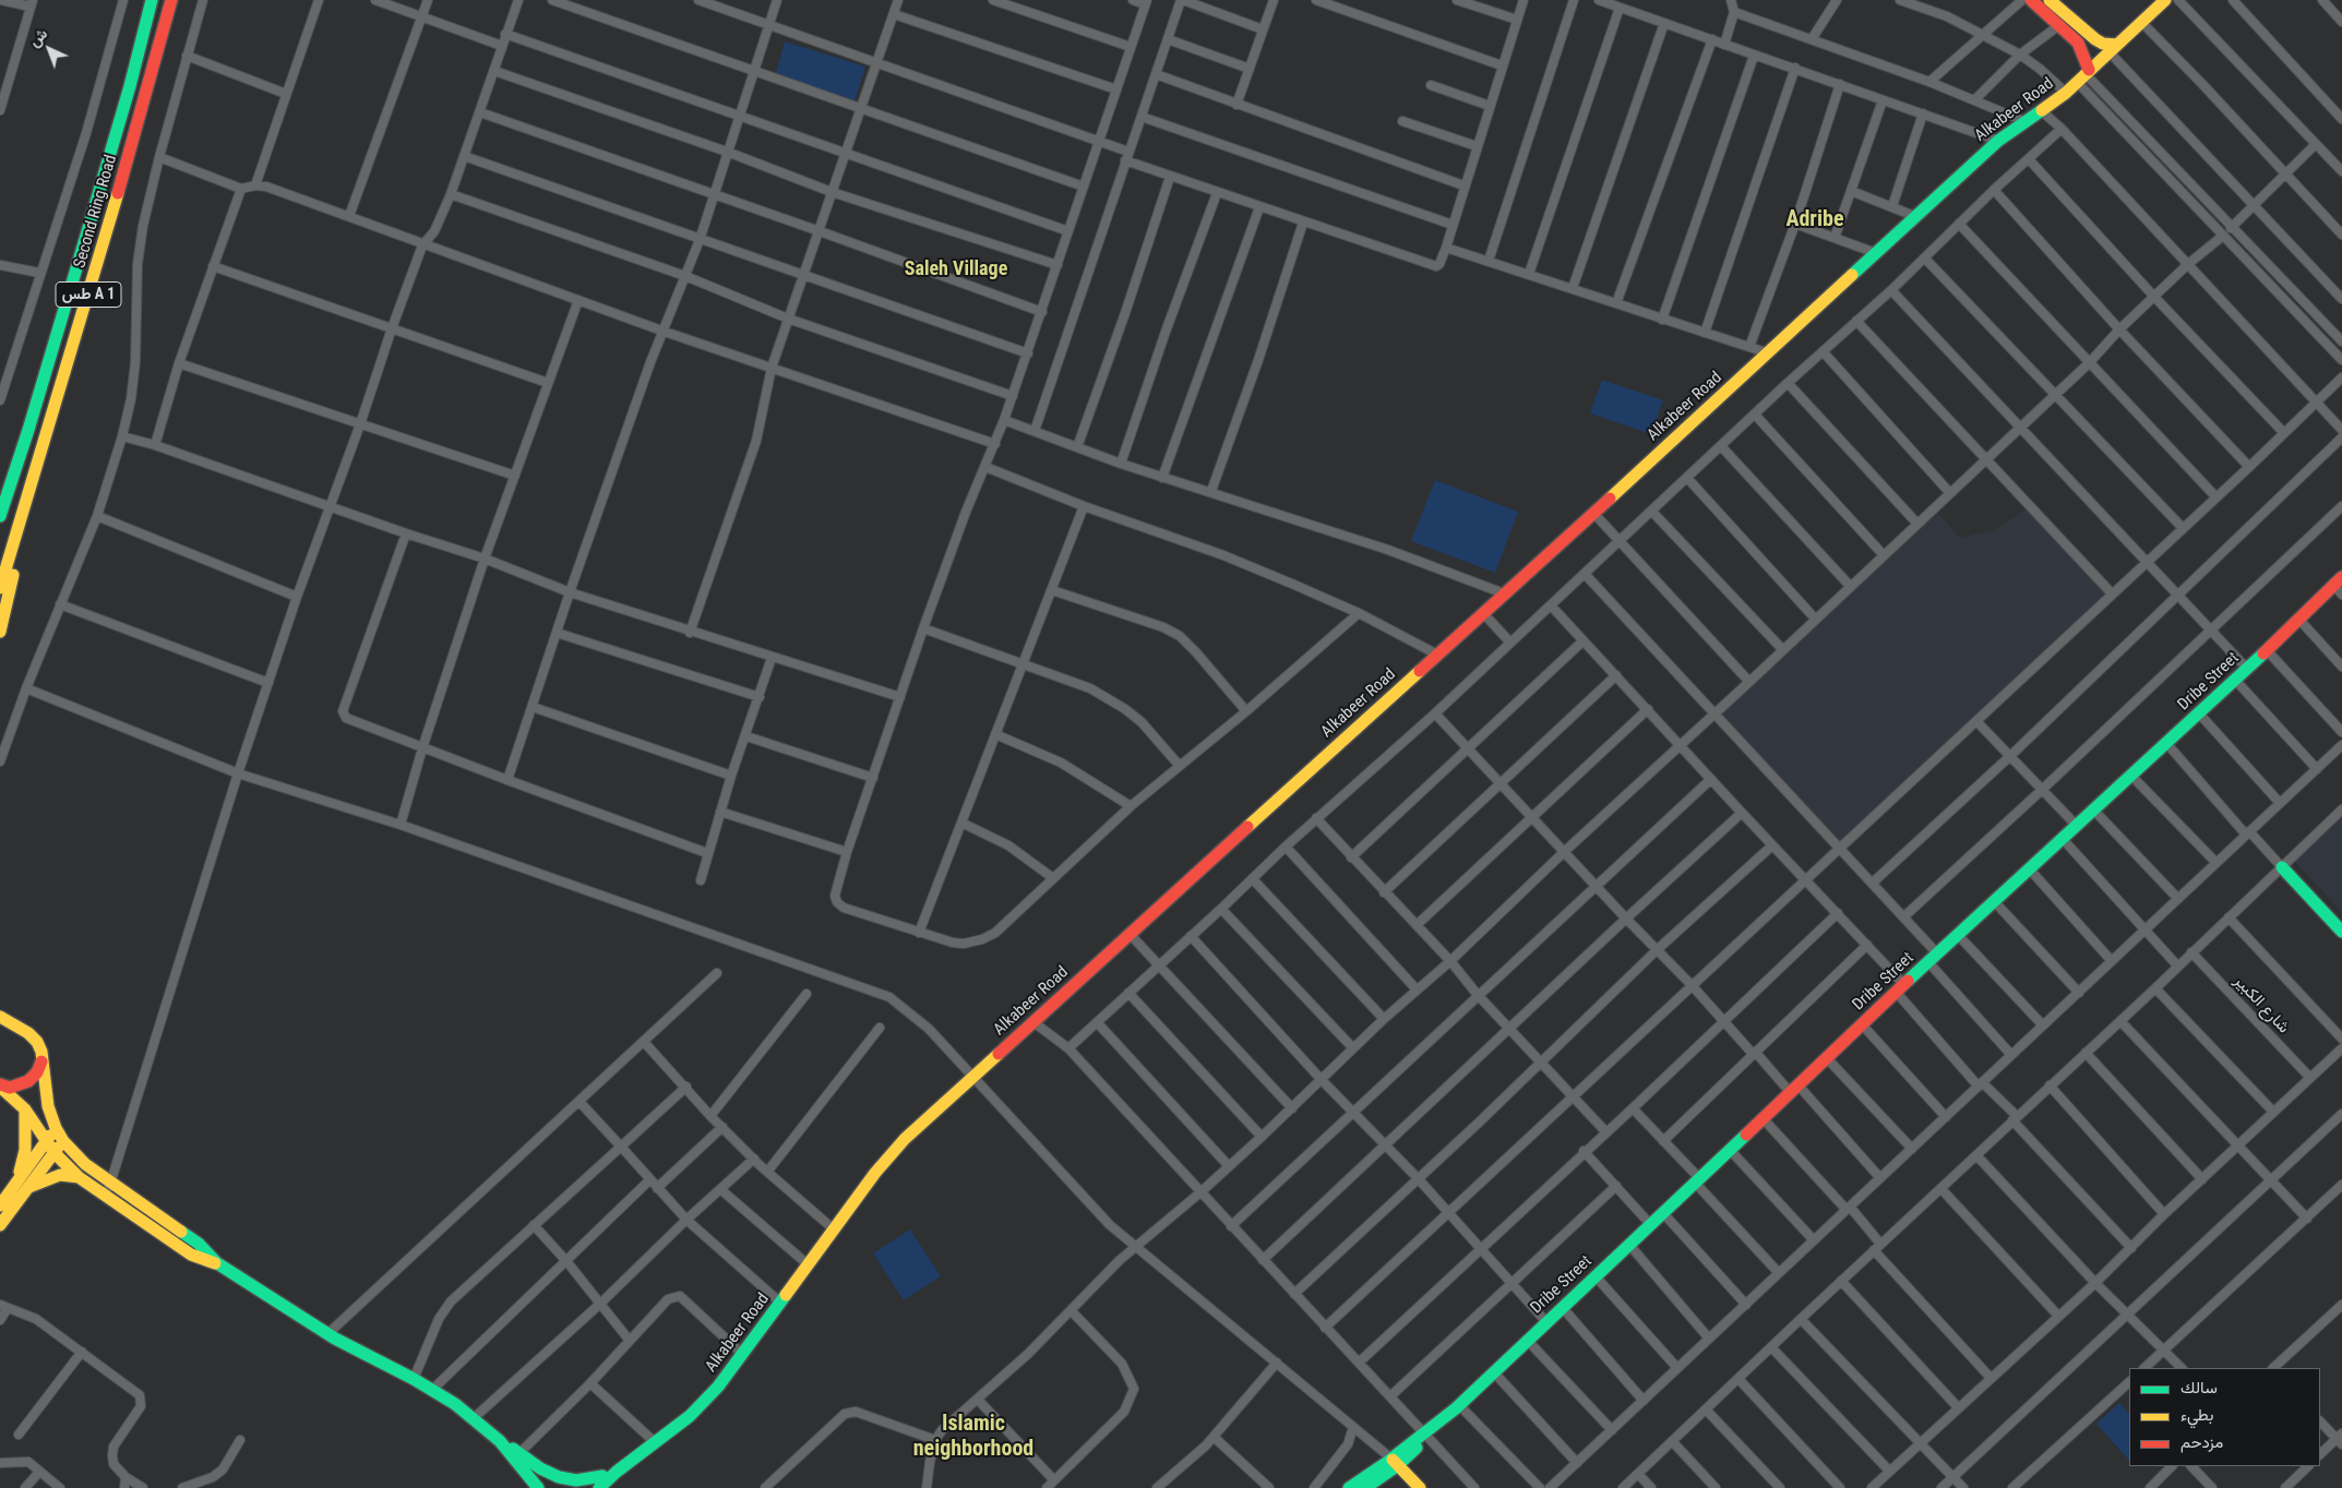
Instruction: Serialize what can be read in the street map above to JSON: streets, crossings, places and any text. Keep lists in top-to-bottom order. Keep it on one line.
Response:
{"streets":{"main road":["Alkabeer Road","Second Ring Road","طس A 1","Dribe Street"],"street":["شارع الكبير"]},"districts":["Adribe","Saleh Village","Islamic neighborhood"],"legend":["سالك","بطيء","مزدحم"],"north":"top left"}
